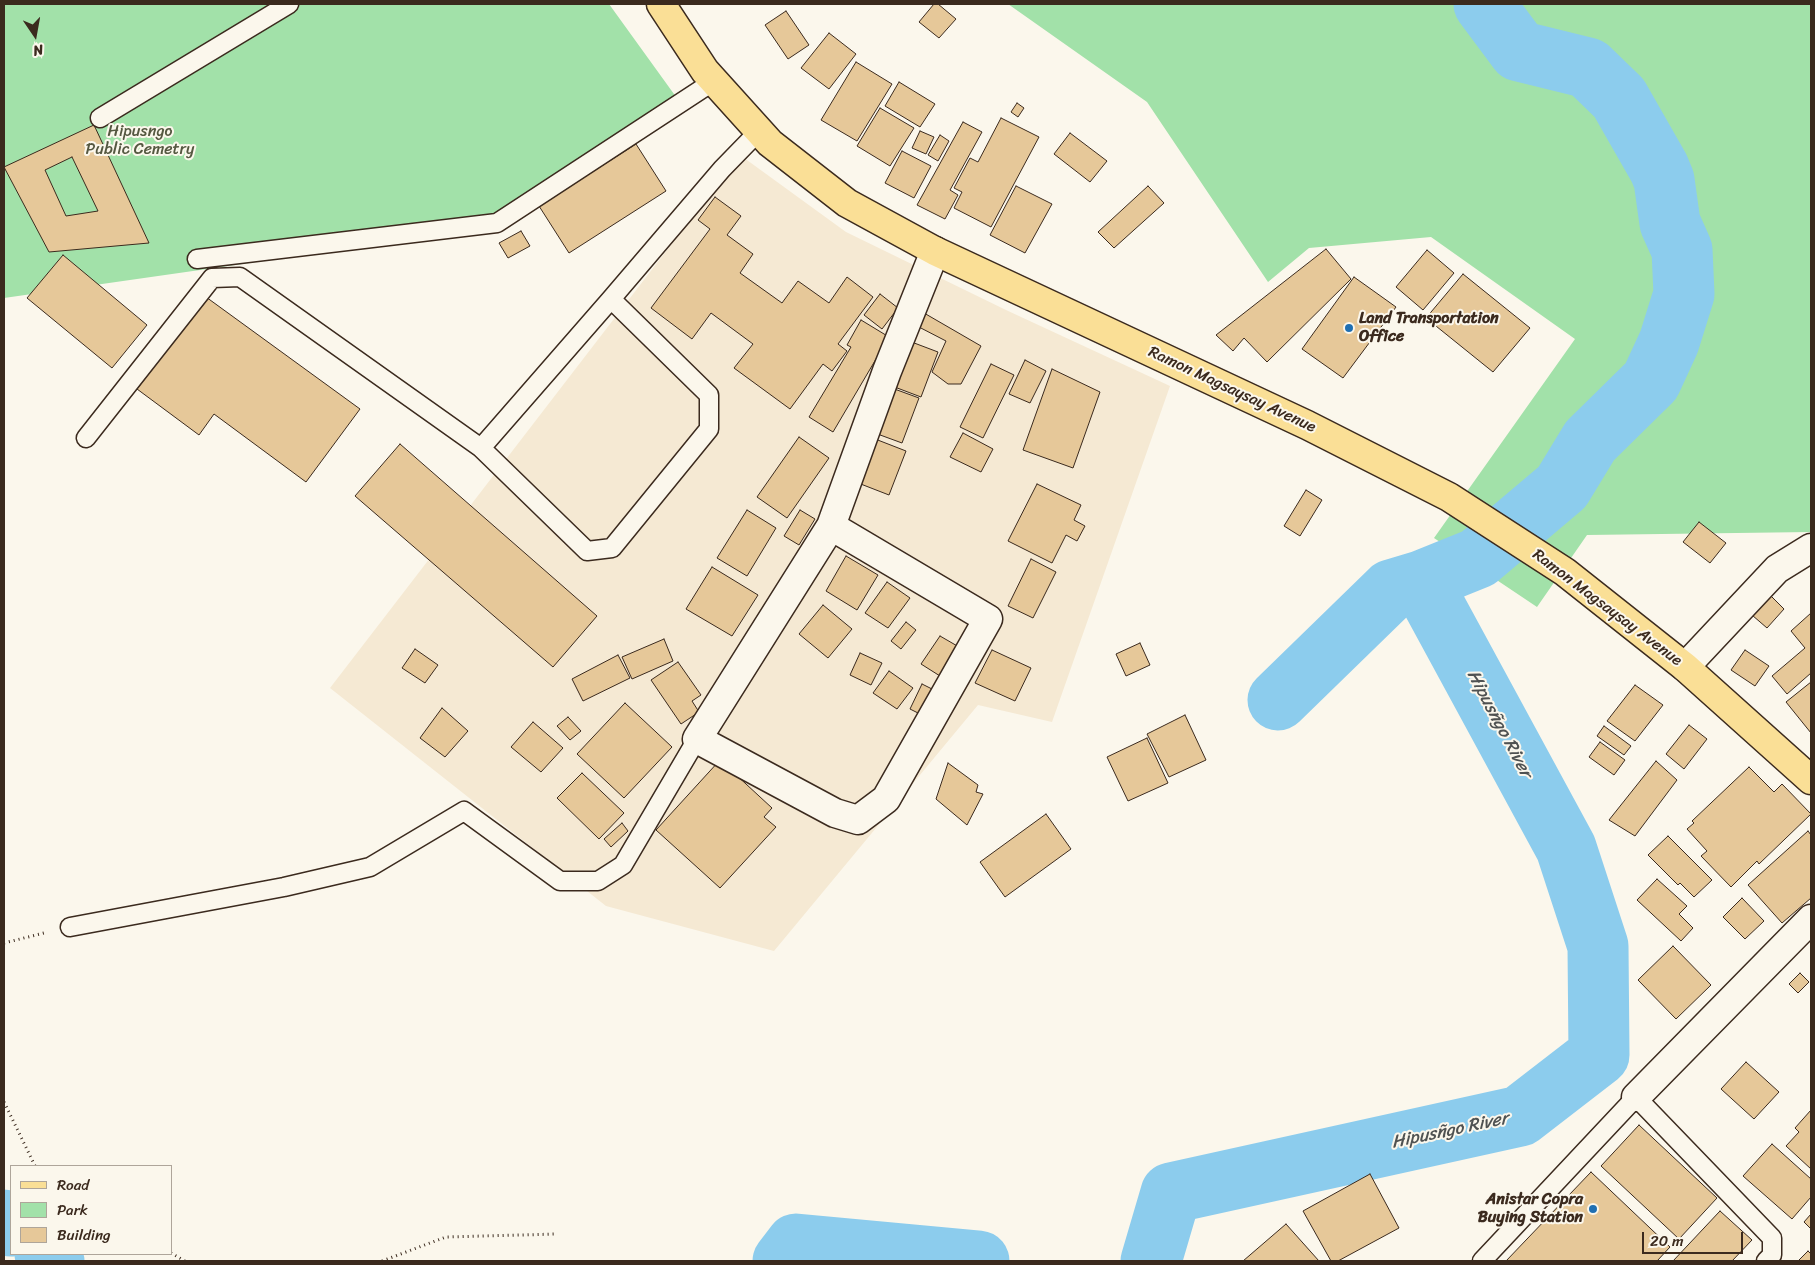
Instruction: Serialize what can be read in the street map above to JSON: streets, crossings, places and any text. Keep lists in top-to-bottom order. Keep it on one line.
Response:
{"streets":{"main road":["Ramon Magsaysay Avenue"]},"water":["Hipusñgo River"],"parks":["Hipusngo Public Cemetry"],"places":["Land Transportation Office","Anistar Copra Buying Station"],"legend":["Road","Park","Building"],"scale_bar":"20 m","north":"bottom"}
